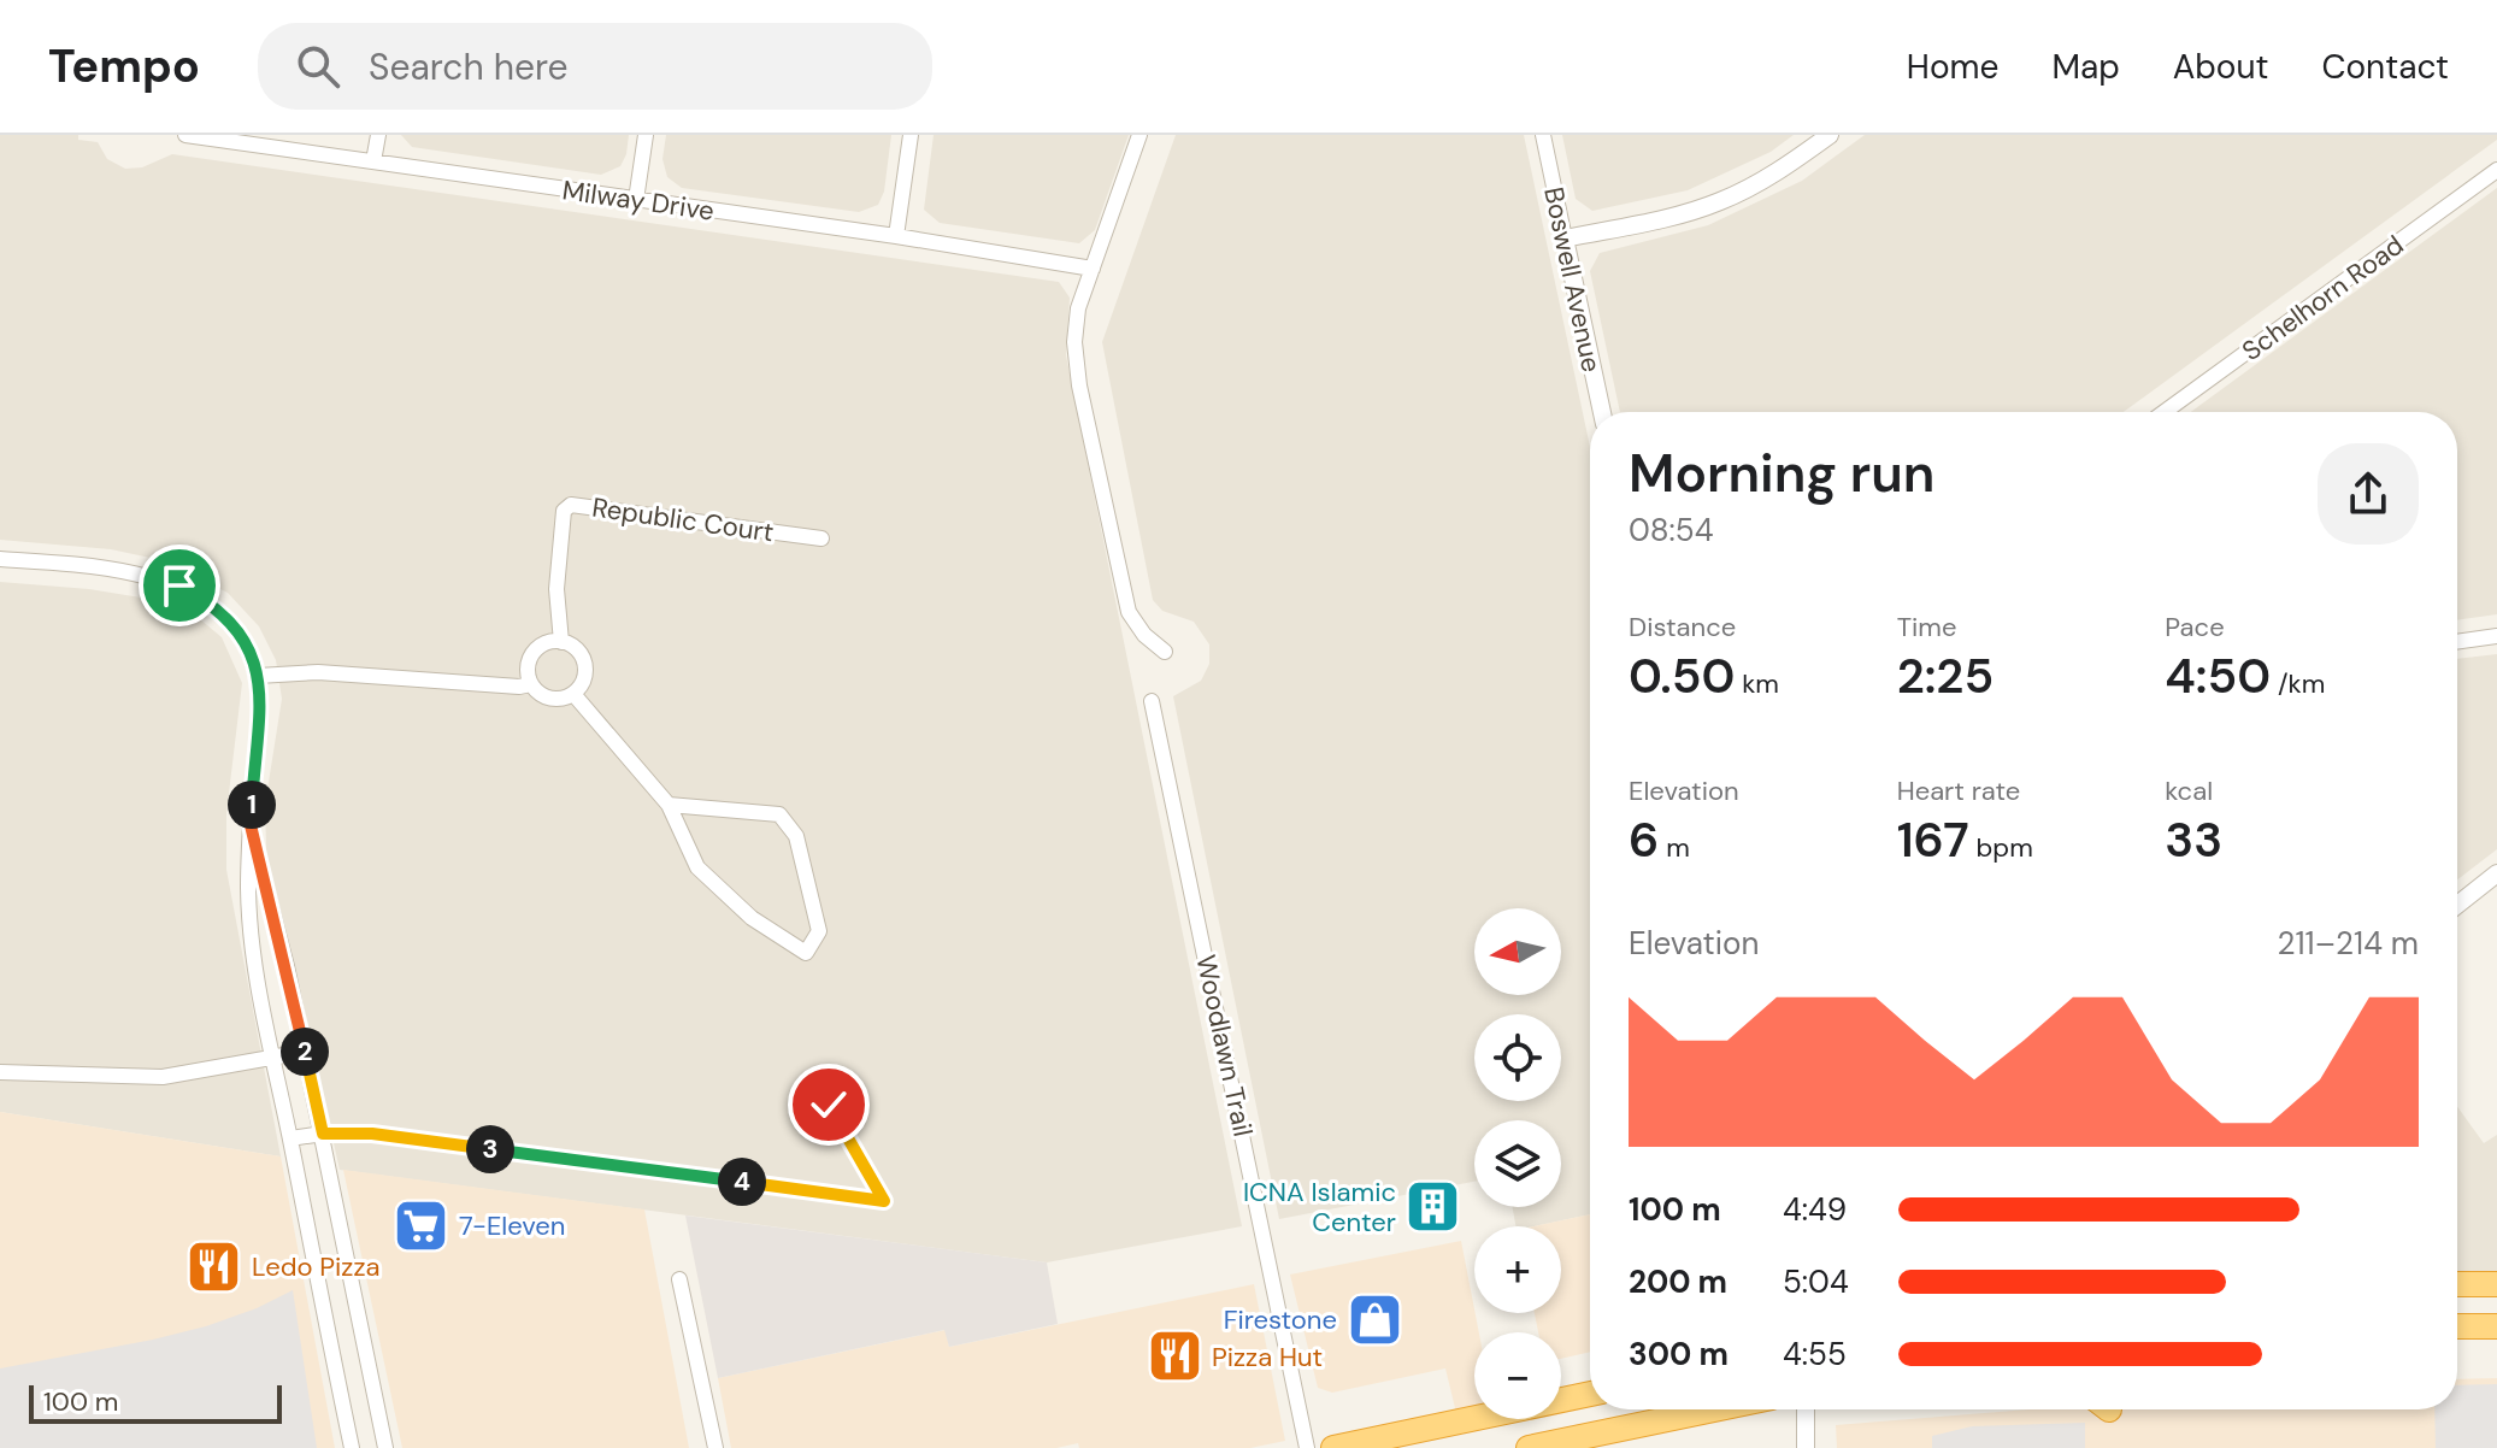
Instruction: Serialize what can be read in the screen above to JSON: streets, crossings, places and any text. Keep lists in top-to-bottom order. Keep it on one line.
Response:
{"streets":{"street":["Milway Drive","Boswell Avenue","Schelhorn Road","Republic Court","Woodlawn Trail"]},"places":{"building":["ICNA Islamic Center"],"supermarket":["7-Eleven"],"restaurant":["Ledo Pizza","Pizza Hut"],"shop":["Firestone"]},"scale_bar":"100 m","north":"left","page":{"header":"Tempo","search":"Search here","nav":["Home","Map","About","Contact"],"heading":["Morning run","08:54"],"stats":[["Distance","0.50 km"],["Time","2:25"],["Pace","4:50 /km"],["Elevation","6 m"],["Heart rate","167 bpm"],["kcal","33"]],"pins":["1","2","3","4"],"chart":["Elevation","211–214 m"],"map_buttons":["+","−"],"list":[{"name":"100 m","note":"4:49"},{"name":"200 m","note":"5:04"},{"name":"300 m","note":"4:55"}],"scale":"100 m"}}
